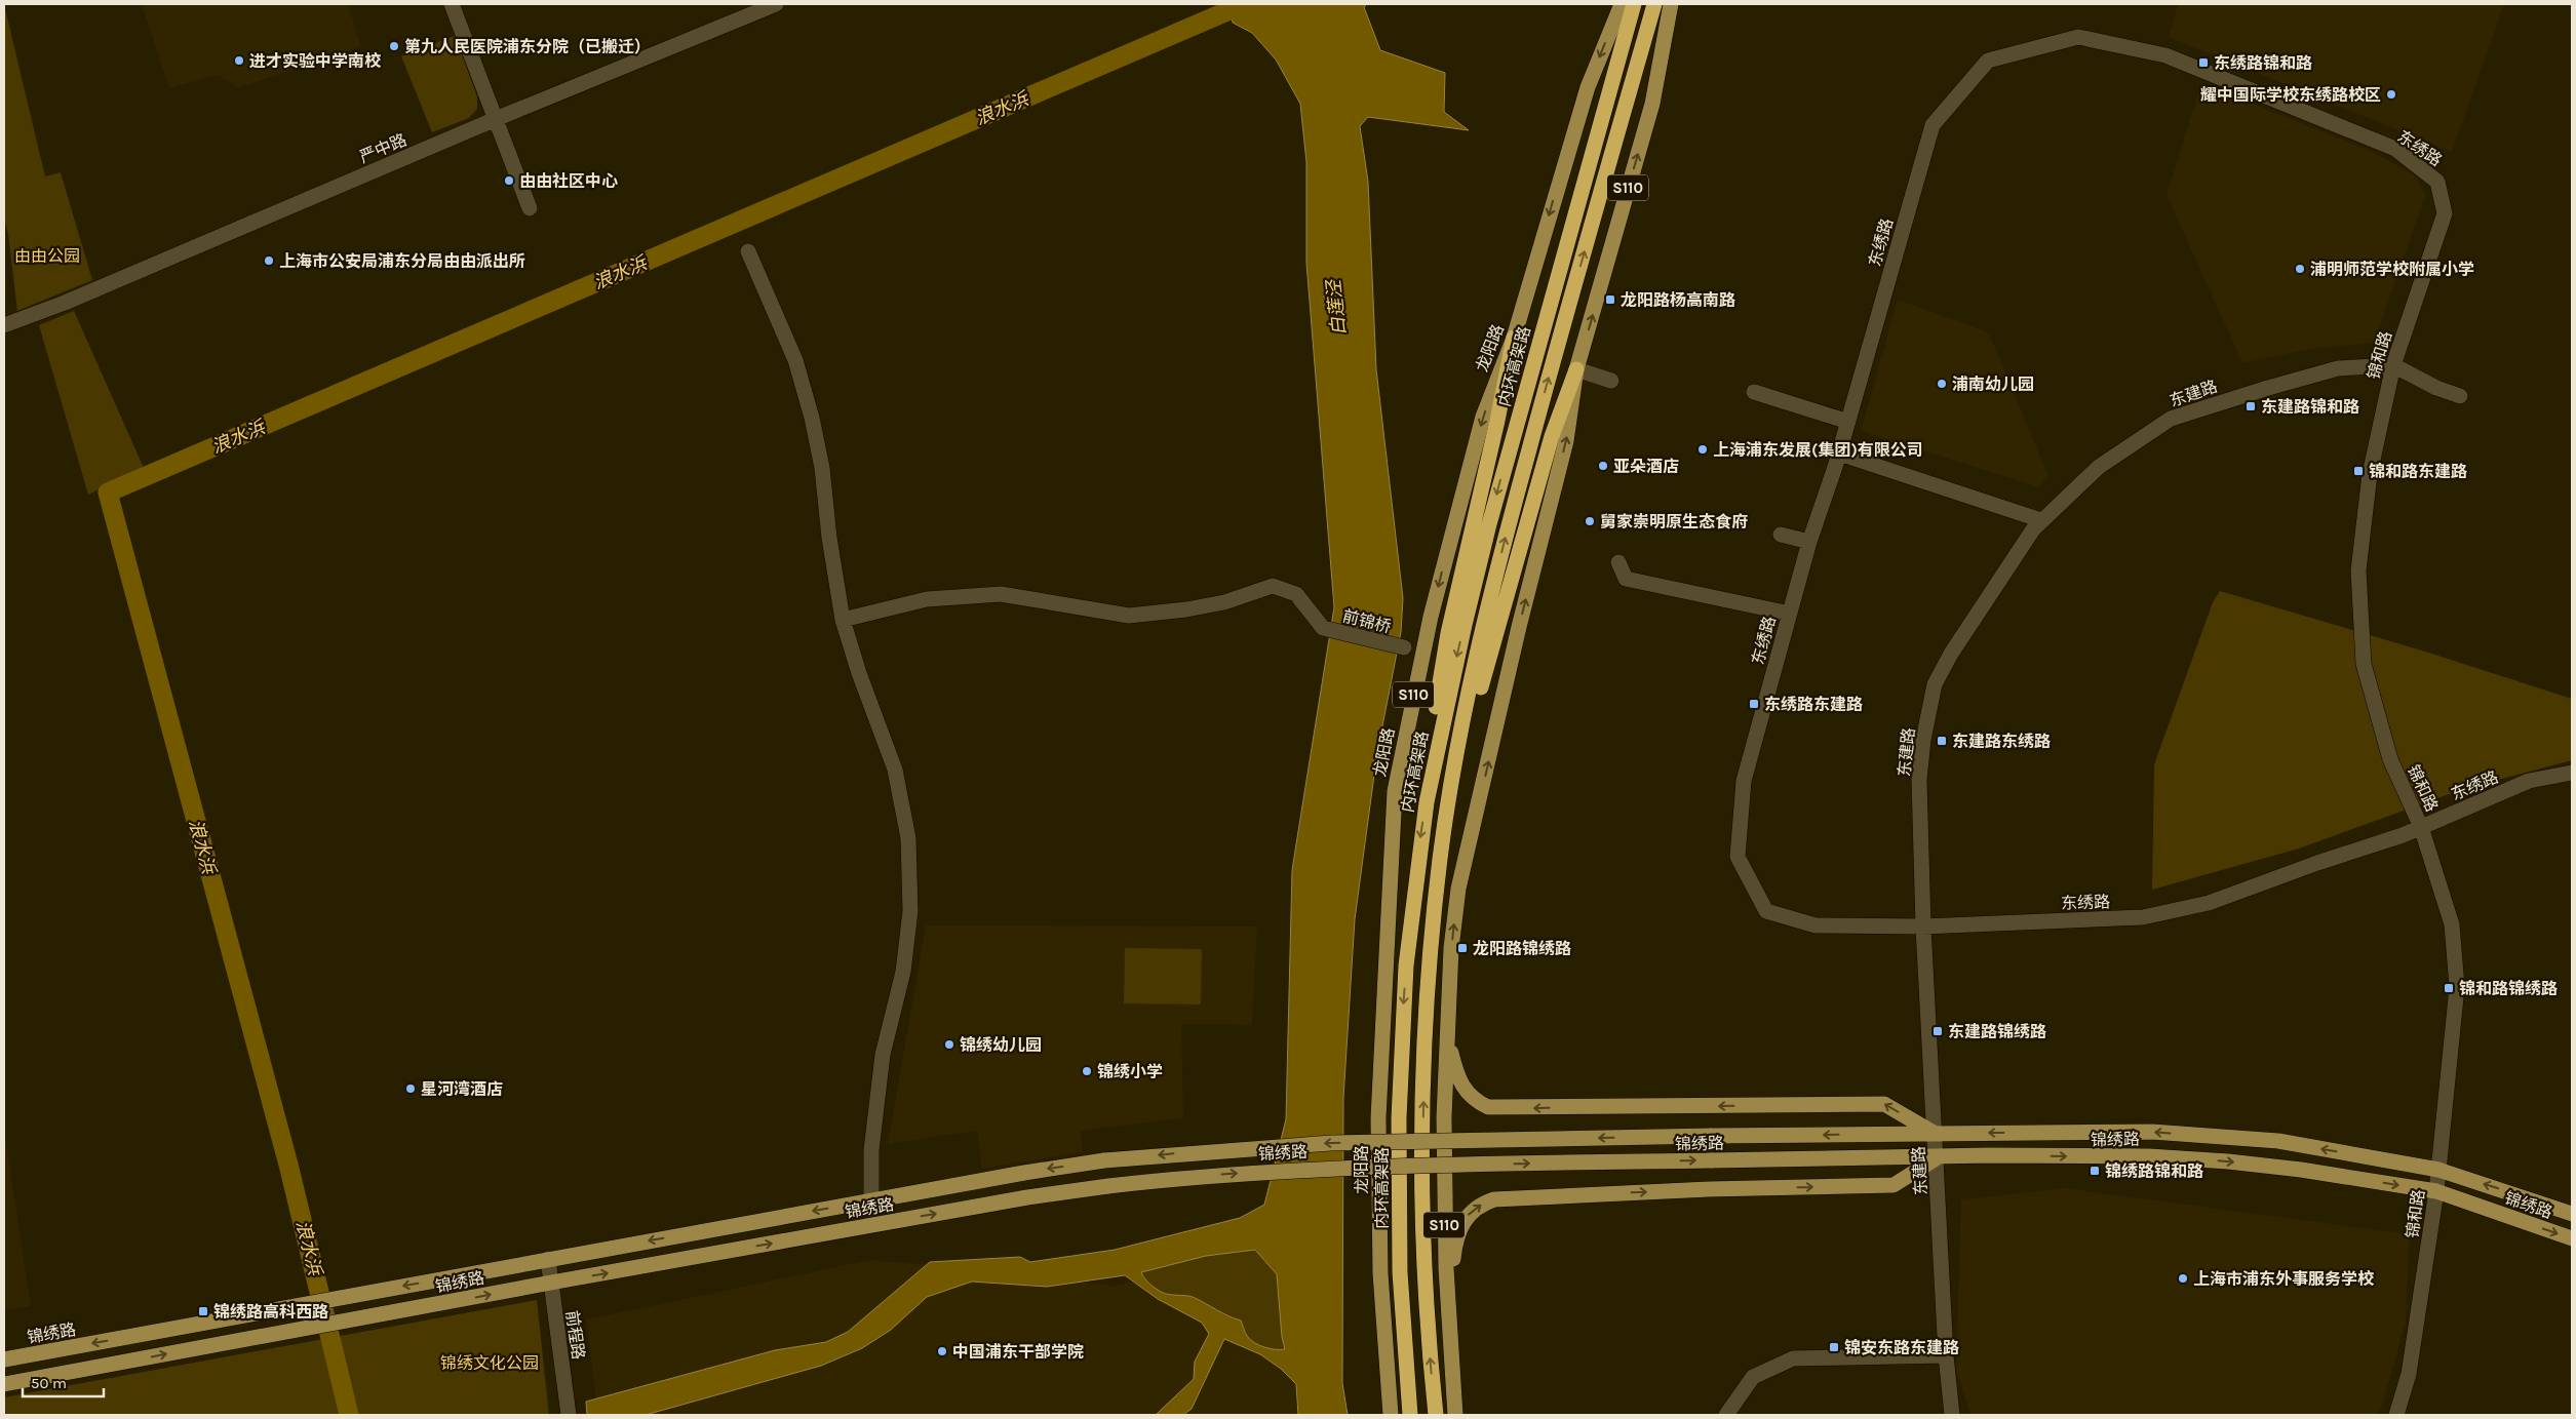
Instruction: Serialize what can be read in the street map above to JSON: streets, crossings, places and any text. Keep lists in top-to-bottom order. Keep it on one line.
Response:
{"streets":{"highway":["内环高架路"],"main road":["S110","龙阳路","锦绣路"],"street":["严中路","东绣路","锦和路","东建路","前锦桥","前程路"]},"crossings":[["东绣路","锦和路"],["东绣路","东建路"],["锦和路","东建路"],["锦和路","锦绣路"],["东建路","锦绣路"],["锦绣路","前程路"]],"water":["浪水浜","白莲泾"],"parks":["由由公园","锦绣文化公园"],"places":{"other":["第九人民医院浦东分院（已搬迁）","进才实验中学南校","耀中国际学校东绣路校区","由由社区中心","上海市公安局浦东分局由由派出所","浦明师范学校附属小学","浦南幼儿园","上海浦东发展(集团)有限公司","亚朵酒店","舅家崇明原生态食府","锦绣幼儿园","锦绣小学","星河湾酒店","上海市浦东外事服务学校","中国浦东干部学院"],"transit":["东绣路锦和路","龙阳路杨高南路","东建路锦和路","锦和路东建路","东绣路东建路","东建路东绣路","龙阳路锦绣路","锦和路锦绣路","东建路锦绣路","锦绣路锦和路","锦绣路高科西路","锦安东路东建路"]},"scale_bar":"50 m"}
